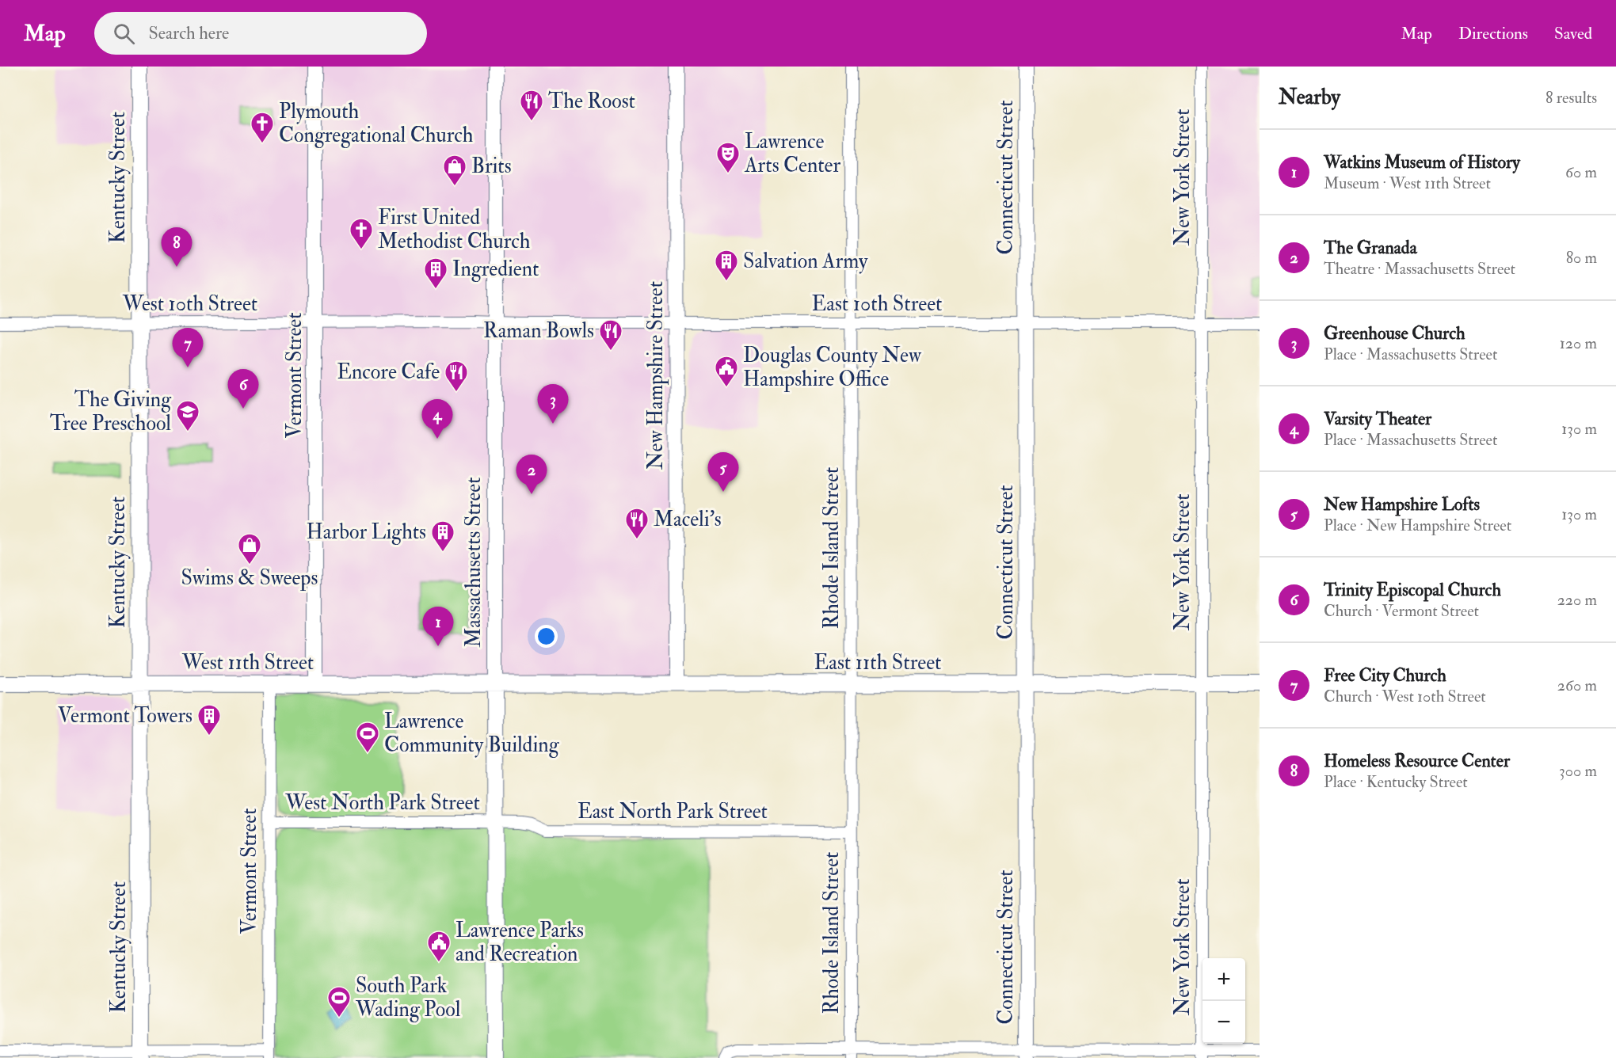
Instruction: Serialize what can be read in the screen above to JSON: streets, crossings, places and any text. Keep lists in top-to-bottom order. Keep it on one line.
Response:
{"streets":{"main road":["Kentucky Street","Massachusetts Street","West 11th Street","East 11th Street"],"street":["Connecticut Street","New York Street","West 10th Street","East 10th Street","Vermont Street","New Hampshire Street","Rhode Island Street","West North Park Street","East North Park Street"]},"crossings":[["Kentucky Street","West 10th Street"],["Kentucky Street","West 11th Street"],["Connecticut Street","East 10th Street"],["Connecticut Street","East 11th Street"],["New York Street","East 10th Street"],["New York Street","East 11th Street"],["West 10th Street","East 10th Street"],["West 10th Street","Vermont Street"],["West 10th Street","Massachusetts Street"],["East 10th Street","New Hampshire Street"],["East 10th Street","Rhode Island Street"],["East 10th Street","Massachusetts Street"],["Vermont Street","West 11th Street"],["Vermont Street","West North Park Street"],["New Hampshire Street","East 11th Street"],["Rhode Island Street","East 11th Street"],["Rhode Island Street","East North Park Street"],["Massachusetts Street","West 11th Street"],["Massachusetts Street","East 11th Street"],["Massachusetts Street","West North Park Street"],["Massachusetts Street","East North Park Street"],["West 11th Street","East 11th Street"],["West North Park Street","East North Park Street"]],"places":{"restaurant":["The Roost","Raman Bowls","Encore Cafe","Maceli's"],"church":["Plymouth Congregational Church","First United Methodist Church"],"theatre":["Lawrence Arts Center"],"shop":["Brits","Swims & Sweeps"],"building":["Salvation Army","Ingredient","Harbor Lights","Vermont Towers"],"public building":["Douglas County New Hampshire Office","Lawrence Parks and Recreation"],"school or university":["The Giving Tree Preschool"],"sports":["Lawrence Community Building","South Park Wading Pool"]},"page":{"header":"Map","search":"Search here","nav":["Map","Directions","Saved"],"heading":["Nearby","8 results"],"list":[{"mark":"1","name":"Watkins Museum of History","note":"Museum · West 11th Street","value":"60 m"},{"mark":"2","name":"The Granada","note":"Theatre · Massachusetts Street","value":"80 m"},{"mark":"3","name":"Greenhouse Church","note":"Place · Massachusetts Street","value":"120 m"},{"mark":"4","name":"Varsity Theater","note":"Place · Massachusetts Street","value":"130 m"},{"mark":"5","name":"New Hampshire Lofts","note":"Place · New Hampshire Street","value":"130 m"},{"mark":"6","name":"Trinity Episcopal Church","note":"Church · Vermont Street","value":"220 m"},{"mark":"7","name":"Free City Church","note":"Church · West 10th Street","value":"260 m"},{"mark":"8","name":"Homeless Resource Center","note":"Place · Kentucky Street","value":"300 m"}],"pins":["8","7","6","3","4","5","2","1"],"map_buttons":["+","−"]}}
